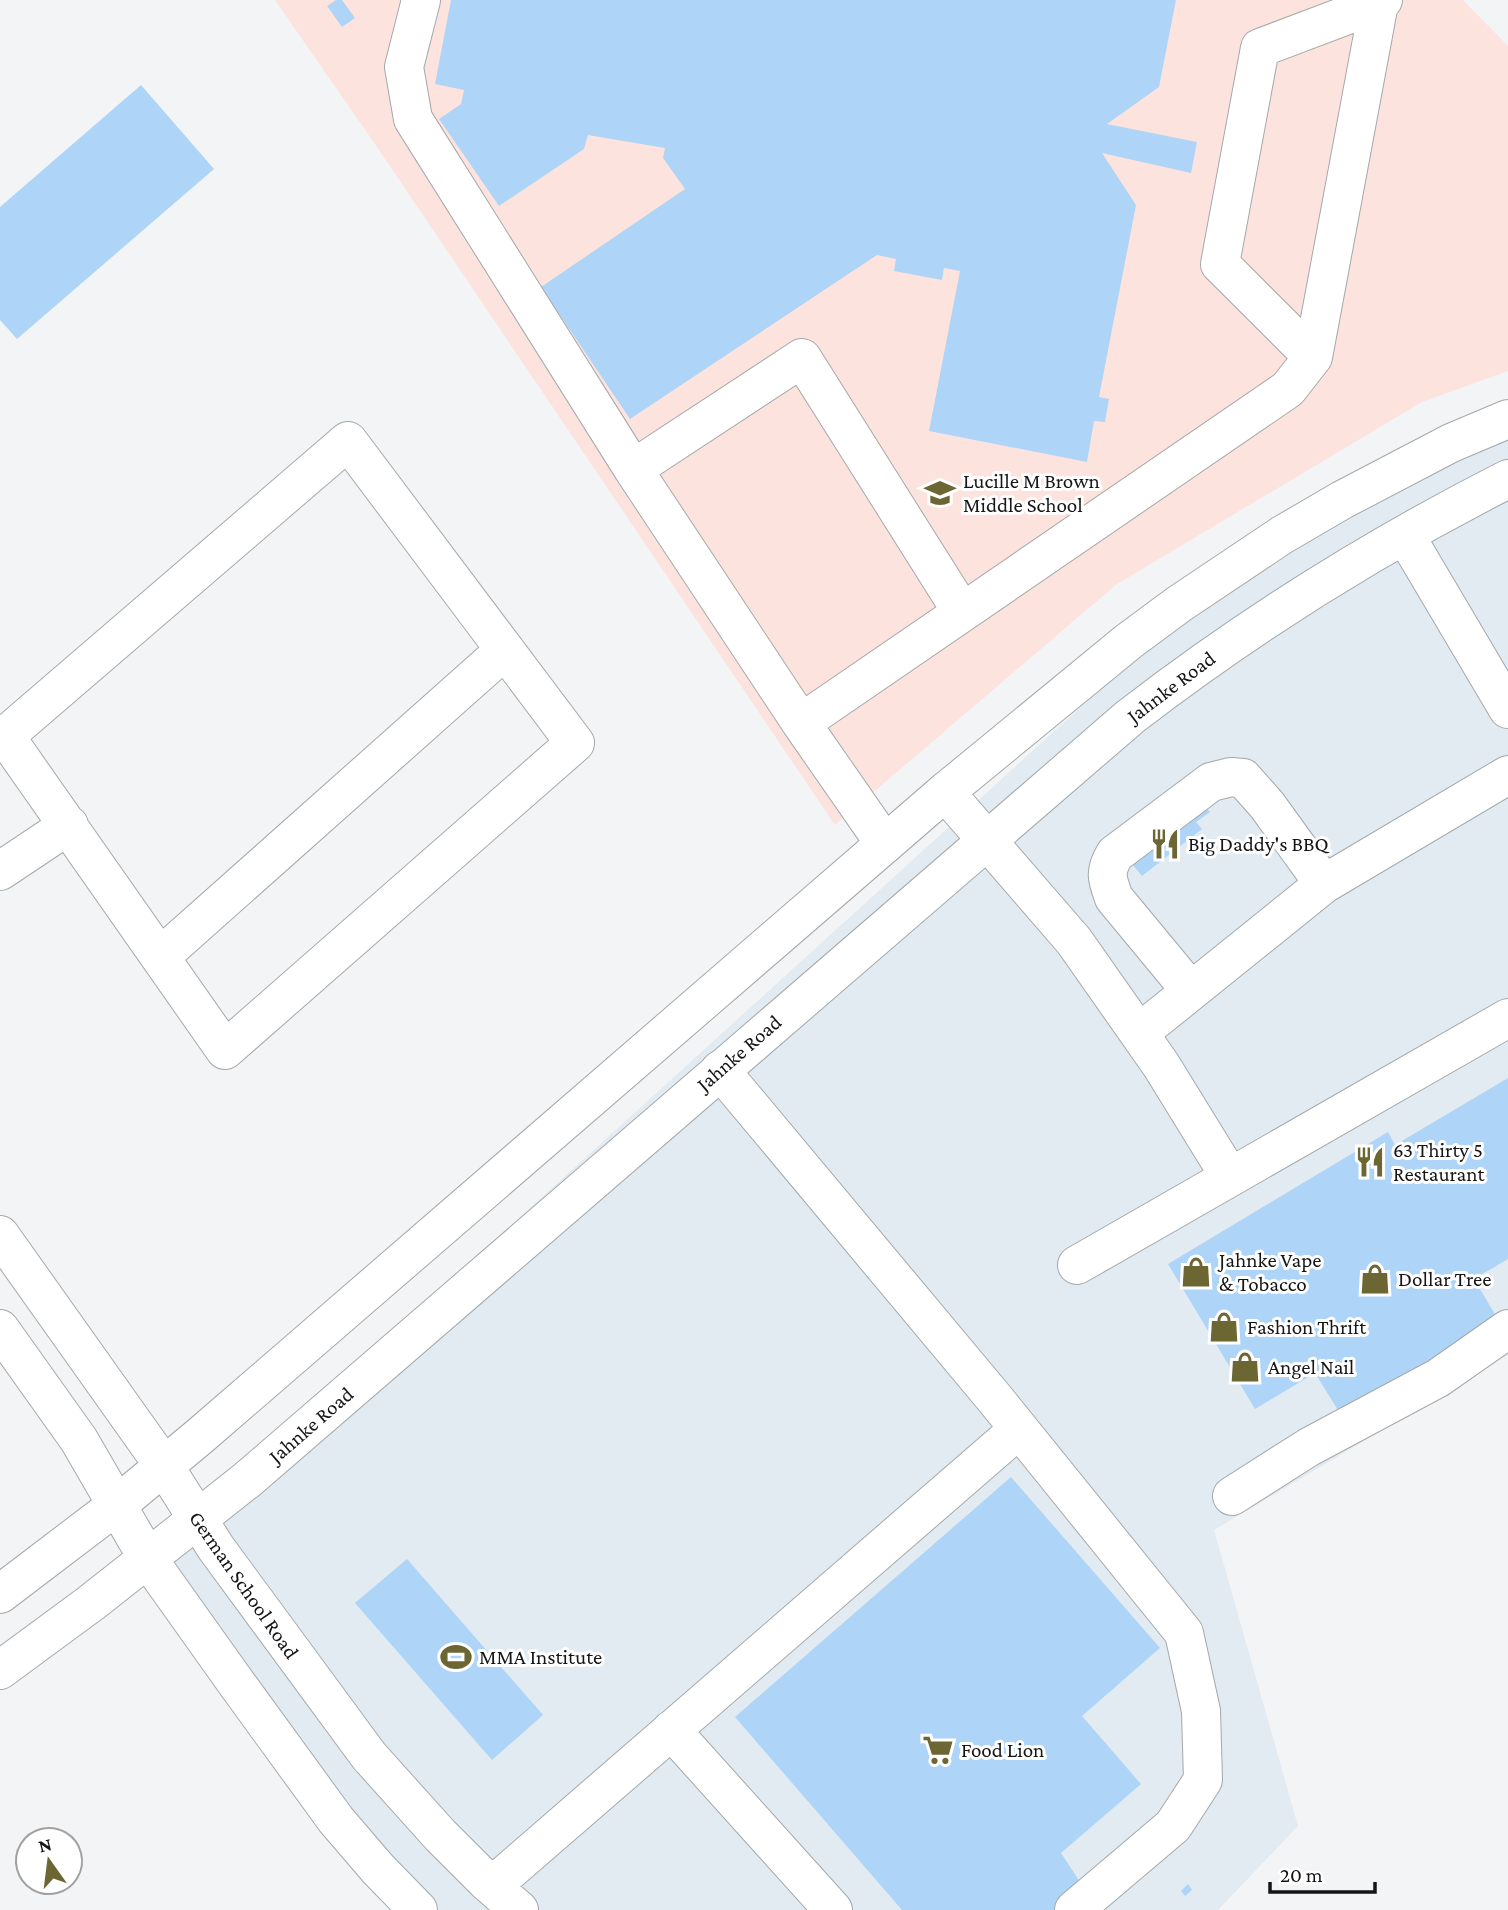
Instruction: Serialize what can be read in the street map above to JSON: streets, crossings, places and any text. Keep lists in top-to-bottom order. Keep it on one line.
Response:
{"streets":{"main road":["Jahnke Road","German School Road"]},"crossings":[["Jahnke Road","German School Road"]],"places":{"school or university":["Lucille M Brown Middle School"],"restaurant":["Big Daddy's BBQ","63 Thirty 5 Restaurant"],"shop":["Jahnke Vape & Tobacco","Dollar Tree","Fashion Thrift","Angel Nail"],"sports":["MMA Institute"],"supermarket":["Food Lion"]},"scale_bar":"20 m","north":"top"}
